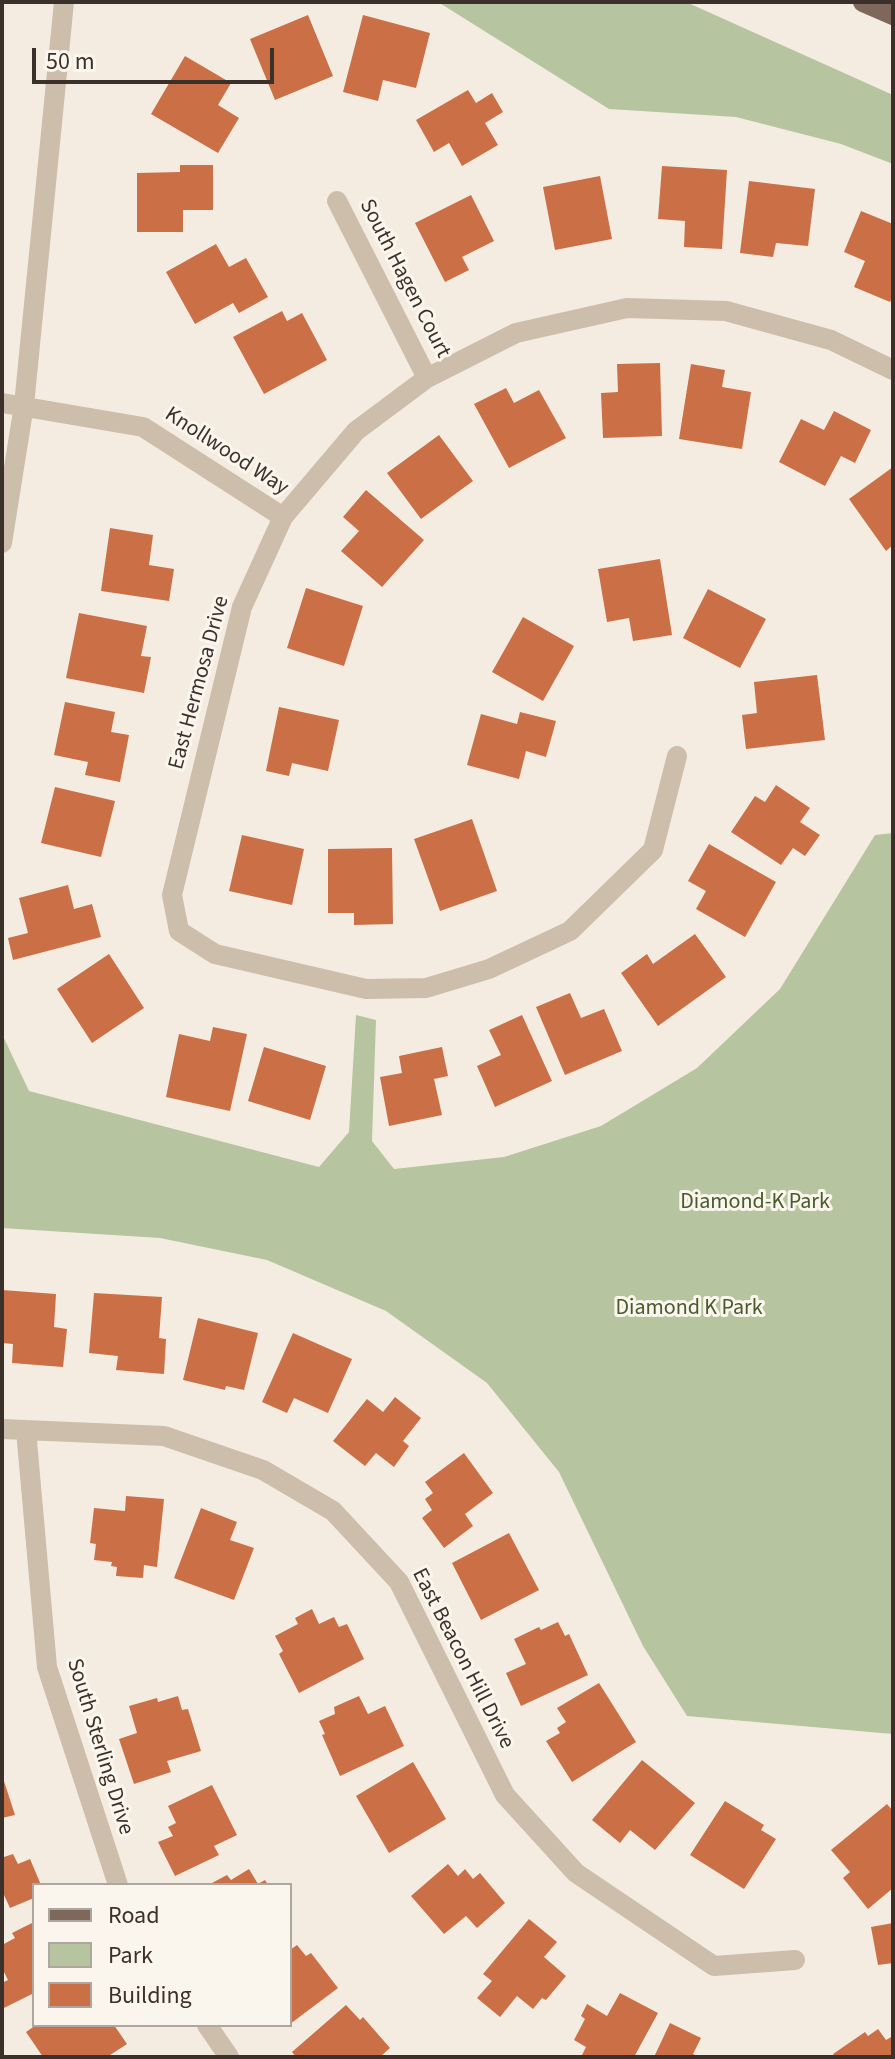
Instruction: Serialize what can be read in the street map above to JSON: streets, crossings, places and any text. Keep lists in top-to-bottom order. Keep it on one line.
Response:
{"streets":{"street":["South Hagen Court","Knollwood Way","East Hermosa Drive","East Beacon Hill Drive","South Sterling Drive"]},"crossings":[["South Hagen Court","East Hermosa Drive"],["Knollwood Way","East Hermosa Drive"],["East Beacon Hill Drive","South Sterling Drive"]],"parks":["Diamond-K Park","Diamond K Park"],"legend":["Road","Park","Building"],"scale_bar":"50 m"}
